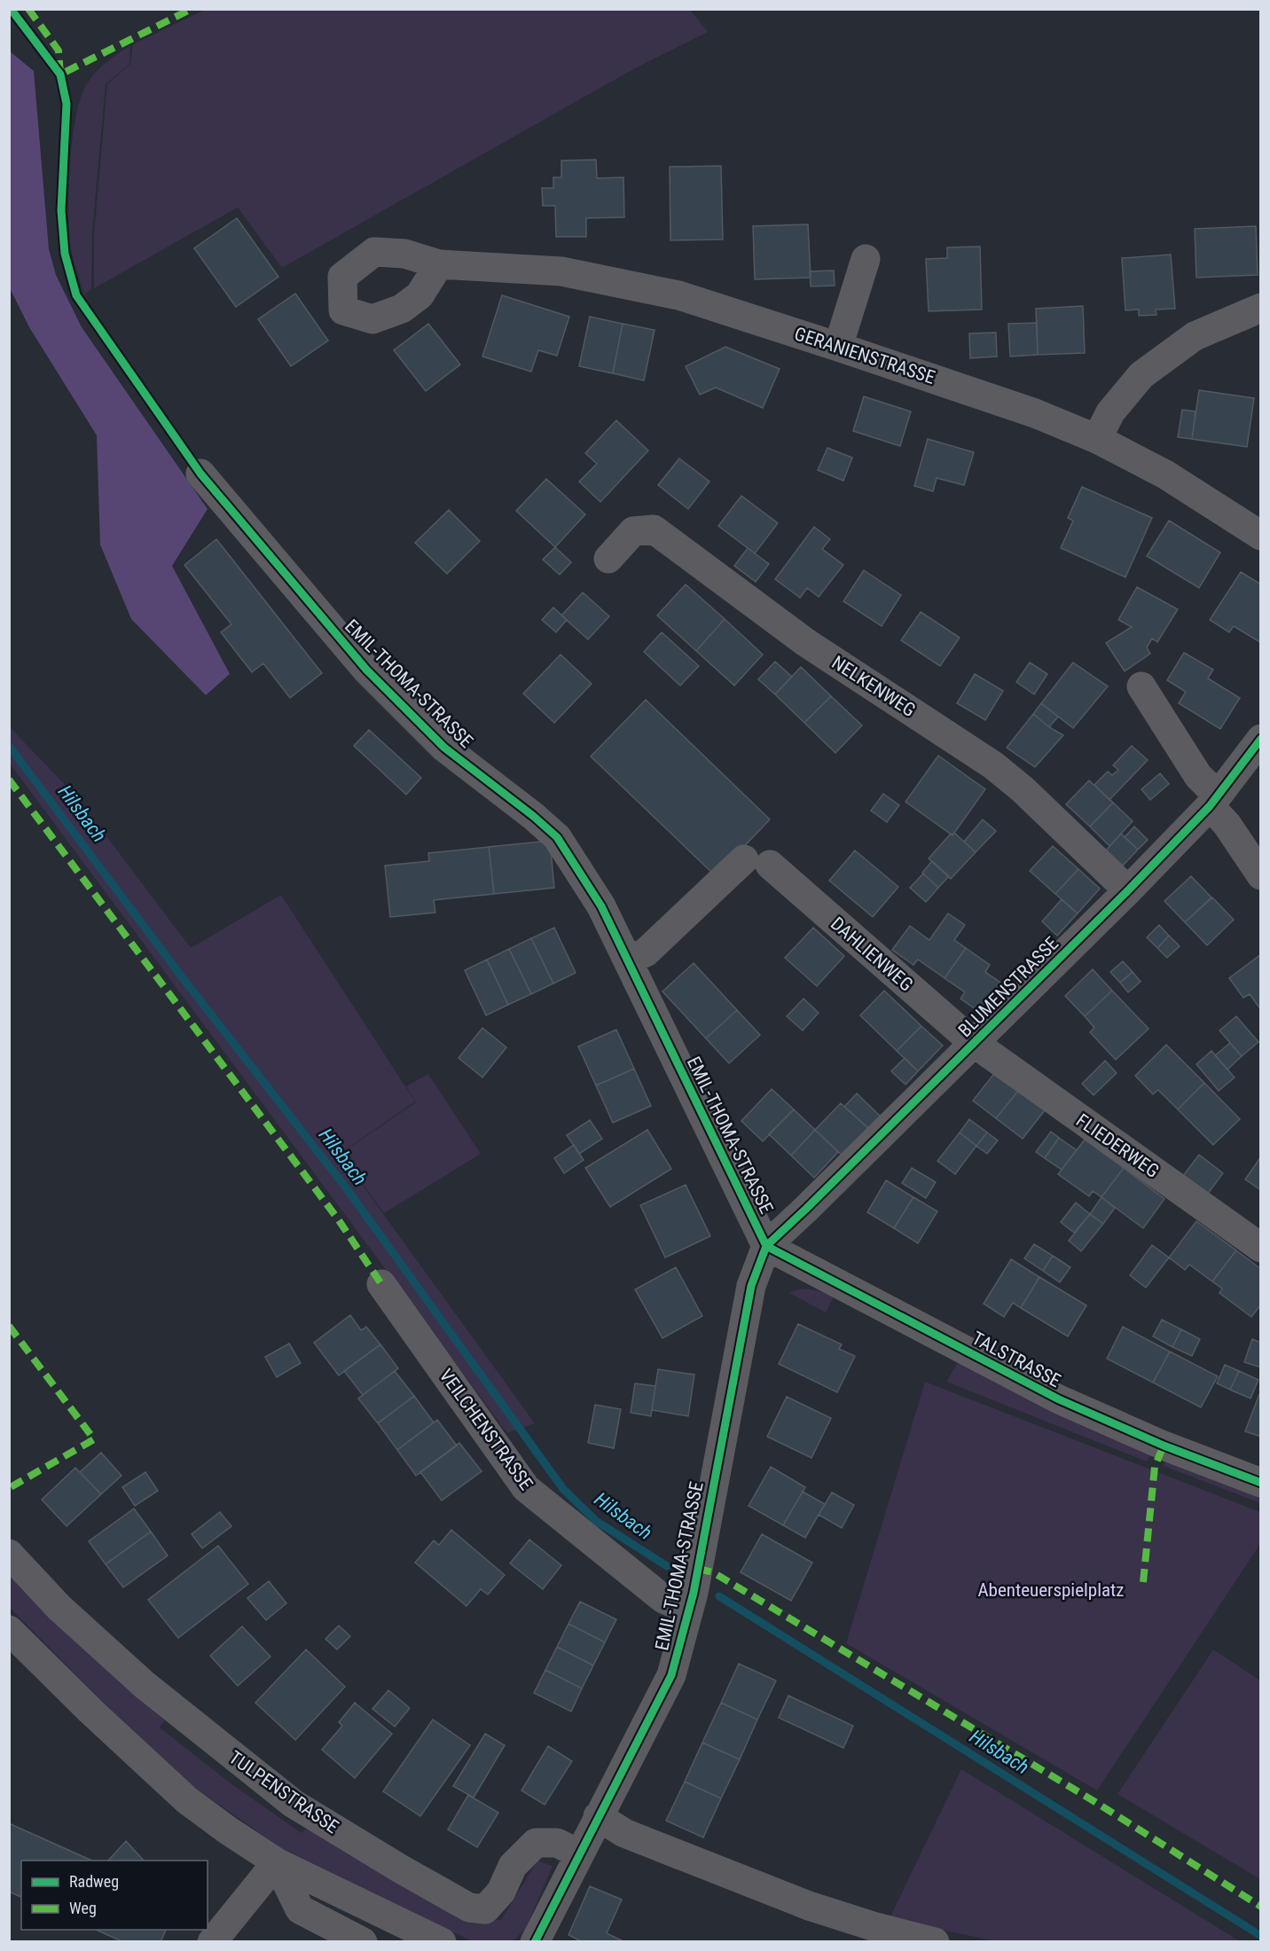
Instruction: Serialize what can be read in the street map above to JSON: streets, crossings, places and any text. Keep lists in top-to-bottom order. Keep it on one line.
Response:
{"streets":{"street":["GERANIENSTRASSE","EMIL-THOMA-STRASSE","NELKENWEG","DAHLIENWEG","BLUMENSTRASSE","FLIEDERWEG","TALSTRASSE","VEILCHENSTRASSE","TULPENSTRASSE"]},"crossings":[["EMIL-THOMA-STRASSE","DAHLIENWEG"],["EMIL-THOMA-STRASSE","BLUMENSTRASSE"],["EMIL-THOMA-STRASSE","TALSTRASSE"],["EMIL-THOMA-STRASSE","VEILCHENSTRASSE"],["EMIL-THOMA-STRASSE","TULPENSTRASSE"],["NELKENWEG","BLUMENSTRASSE"],["DAHLIENWEG","BLUMENSTRASSE"],["DAHLIENWEG","FLIEDERWEG"],["BLUMENSTRASSE","FLIEDERWEG"],["BLUMENSTRASSE","TALSTRASSE"]],"water":["Hilsbach"],"parks":["Abenteuerspielplatz"],"legend":["Radweg","Weg"]}
